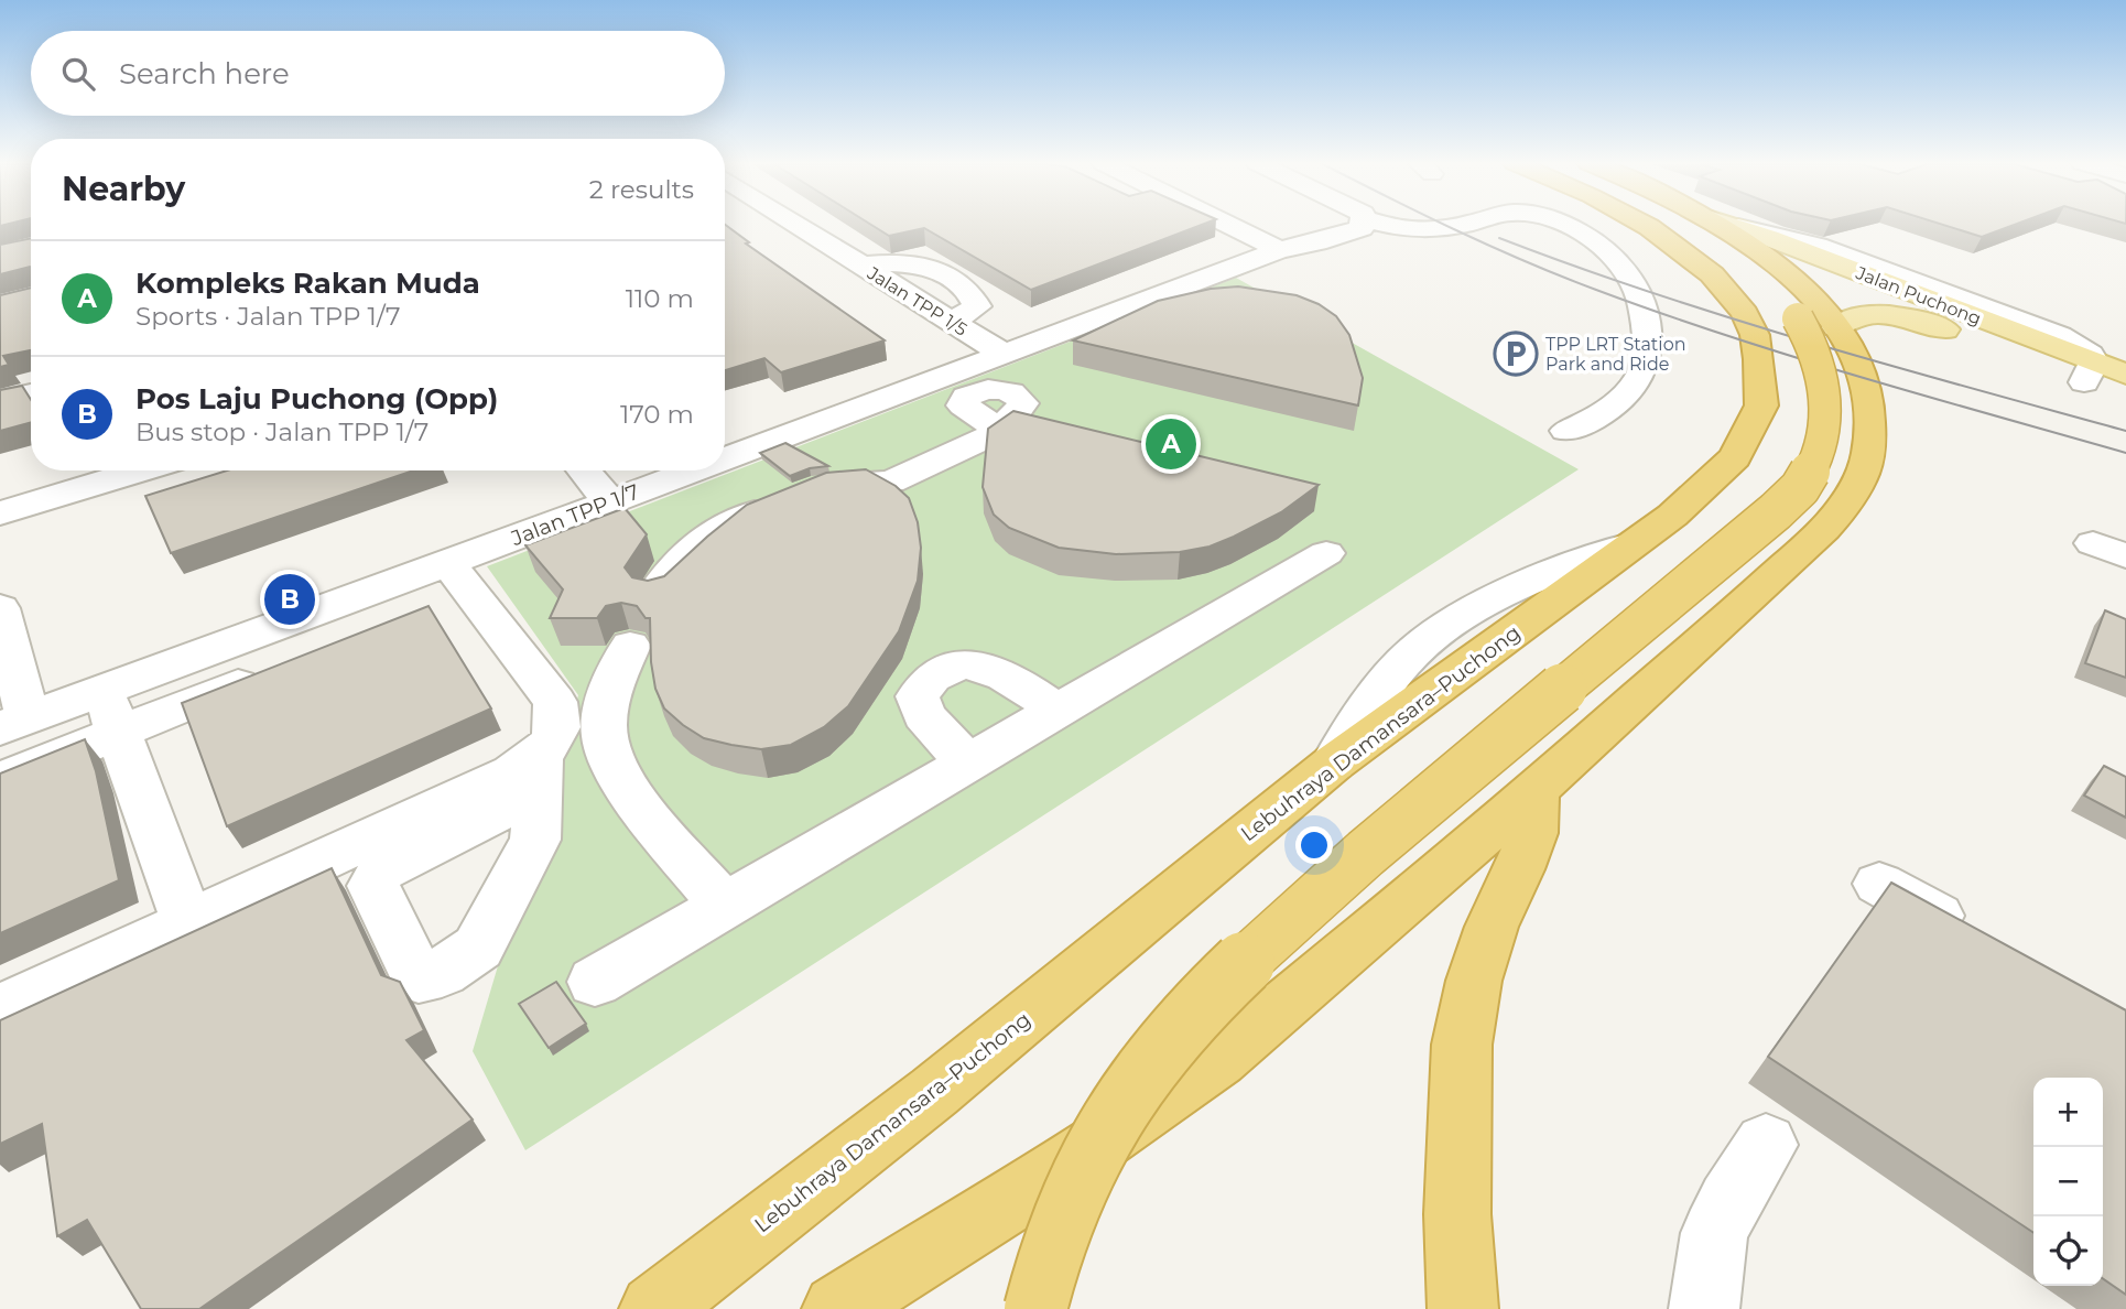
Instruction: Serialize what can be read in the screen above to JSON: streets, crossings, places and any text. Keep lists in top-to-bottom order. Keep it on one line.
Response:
{"streets":{"highway":["Lebuhraya Damansara–Puchong"],"main road":["Jalan Puchong"],"street":["Jalan TPP 1/5","Jalan TPP 1/7"]},"crossings":[["Jalan TPP 1/5","Jalan TPP 1/7"]],"places":{"parking":["TPP LRT Station Park and Ride"]},"page":{"search":"Search here","heading":["Nearby","2 results"],"list":[{"mark":"A","name":"Kompleks Rakan Muda","note":"Sports · Jalan TPP 1/7","value":"110 m"},{"mark":"B","name":"Pos Laju Puchong (Opp)","note":"Bus stop · Jalan TPP 1/7","value":"170 m"}],"pins":["A","B"],"map_buttons":["+","−"]}}
